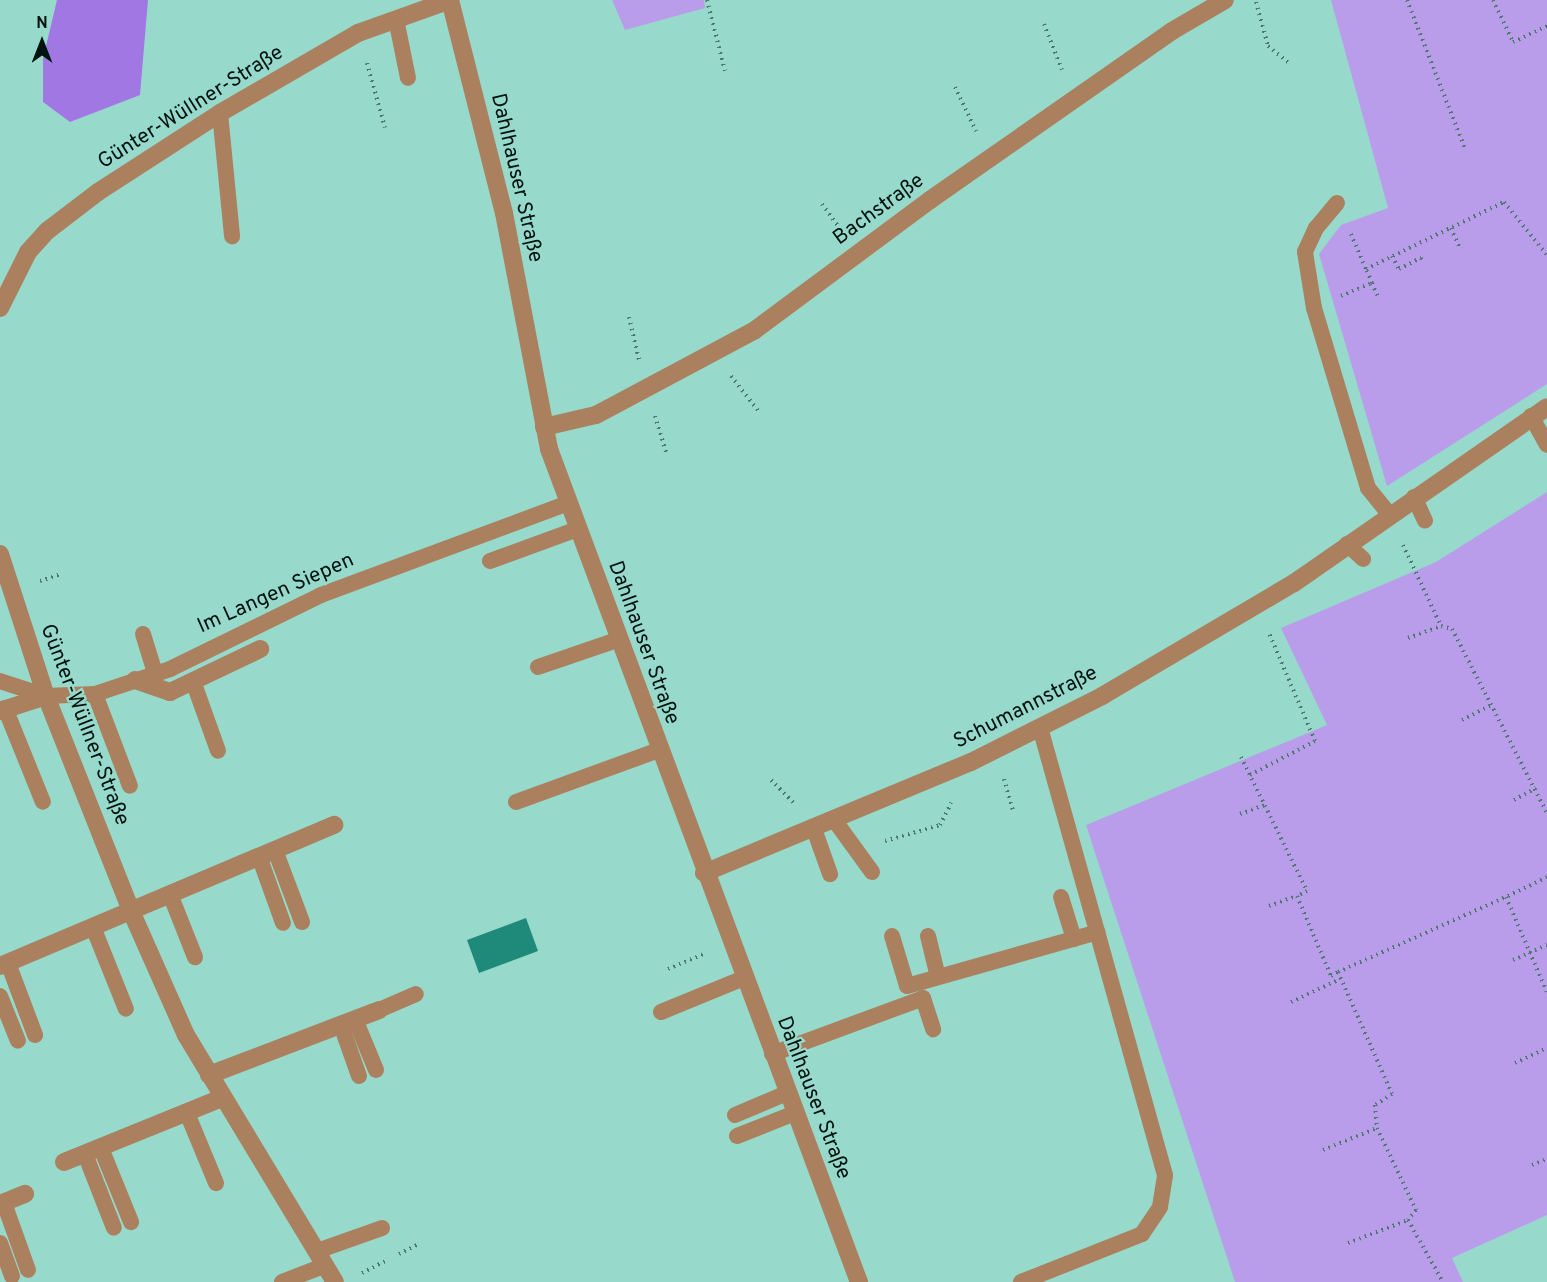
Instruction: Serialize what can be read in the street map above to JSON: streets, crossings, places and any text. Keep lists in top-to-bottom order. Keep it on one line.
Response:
{"streets":{"street":["Günter-Wüllner-Straße","Dahlhauser Straße","Bachstraße","Im Langen Siepen","Schumannstraße"]},"crossings":[["Günter-Wüllner-Straße","Dahlhauser Straße"],["Günter-Wüllner-Straße","Im Langen Siepen"],["Dahlhauser Straße","Bachstraße"],["Dahlhauser Straße","Im Langen Siepen"],["Dahlhauser Straße","Schumannstraße"]],"north":"top"}
